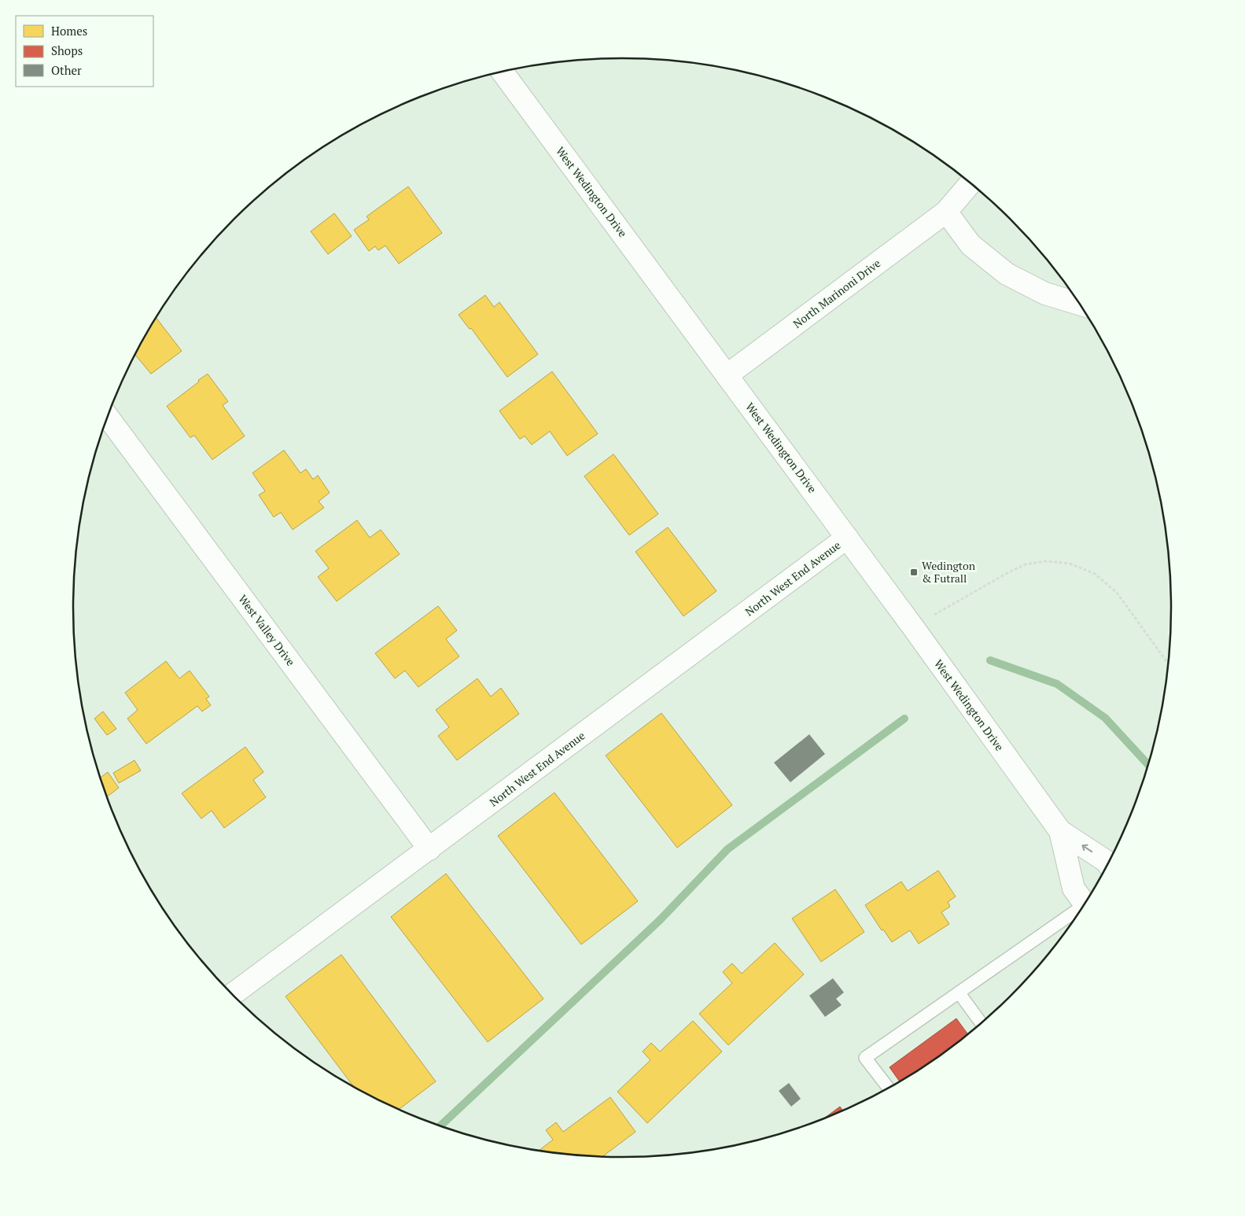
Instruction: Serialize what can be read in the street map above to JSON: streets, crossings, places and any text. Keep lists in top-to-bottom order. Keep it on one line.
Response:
{"streets":{"street":["West Wedington Drive","North Marinoni Drive","North West End Avenue","West Valley Drive"]},"crossings":[["West Wedington Drive","North Marinoni Drive"],["West Wedington Drive","North West End Avenue"],["North West End Avenue","West Valley Drive"]],"places":{"transit":["Wedington & Futrall"]},"legend":["Homes","Shops","Other"]}
